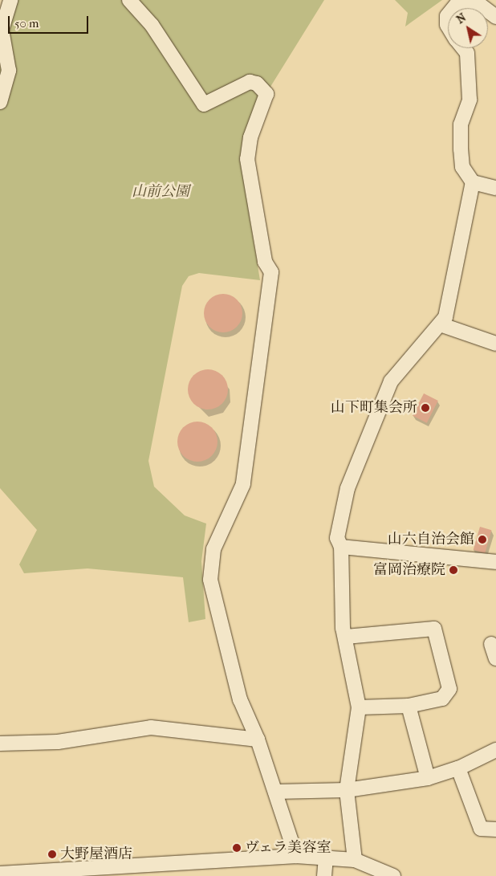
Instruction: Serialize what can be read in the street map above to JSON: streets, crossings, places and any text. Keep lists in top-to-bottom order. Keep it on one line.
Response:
{"parks":["山前公園"],"places":["山下町集会所","山六自治会館","富岡治療院","ヴェラ美容室","大野屋酒店"],"scale_bar":"50 m","north":"top left"}
